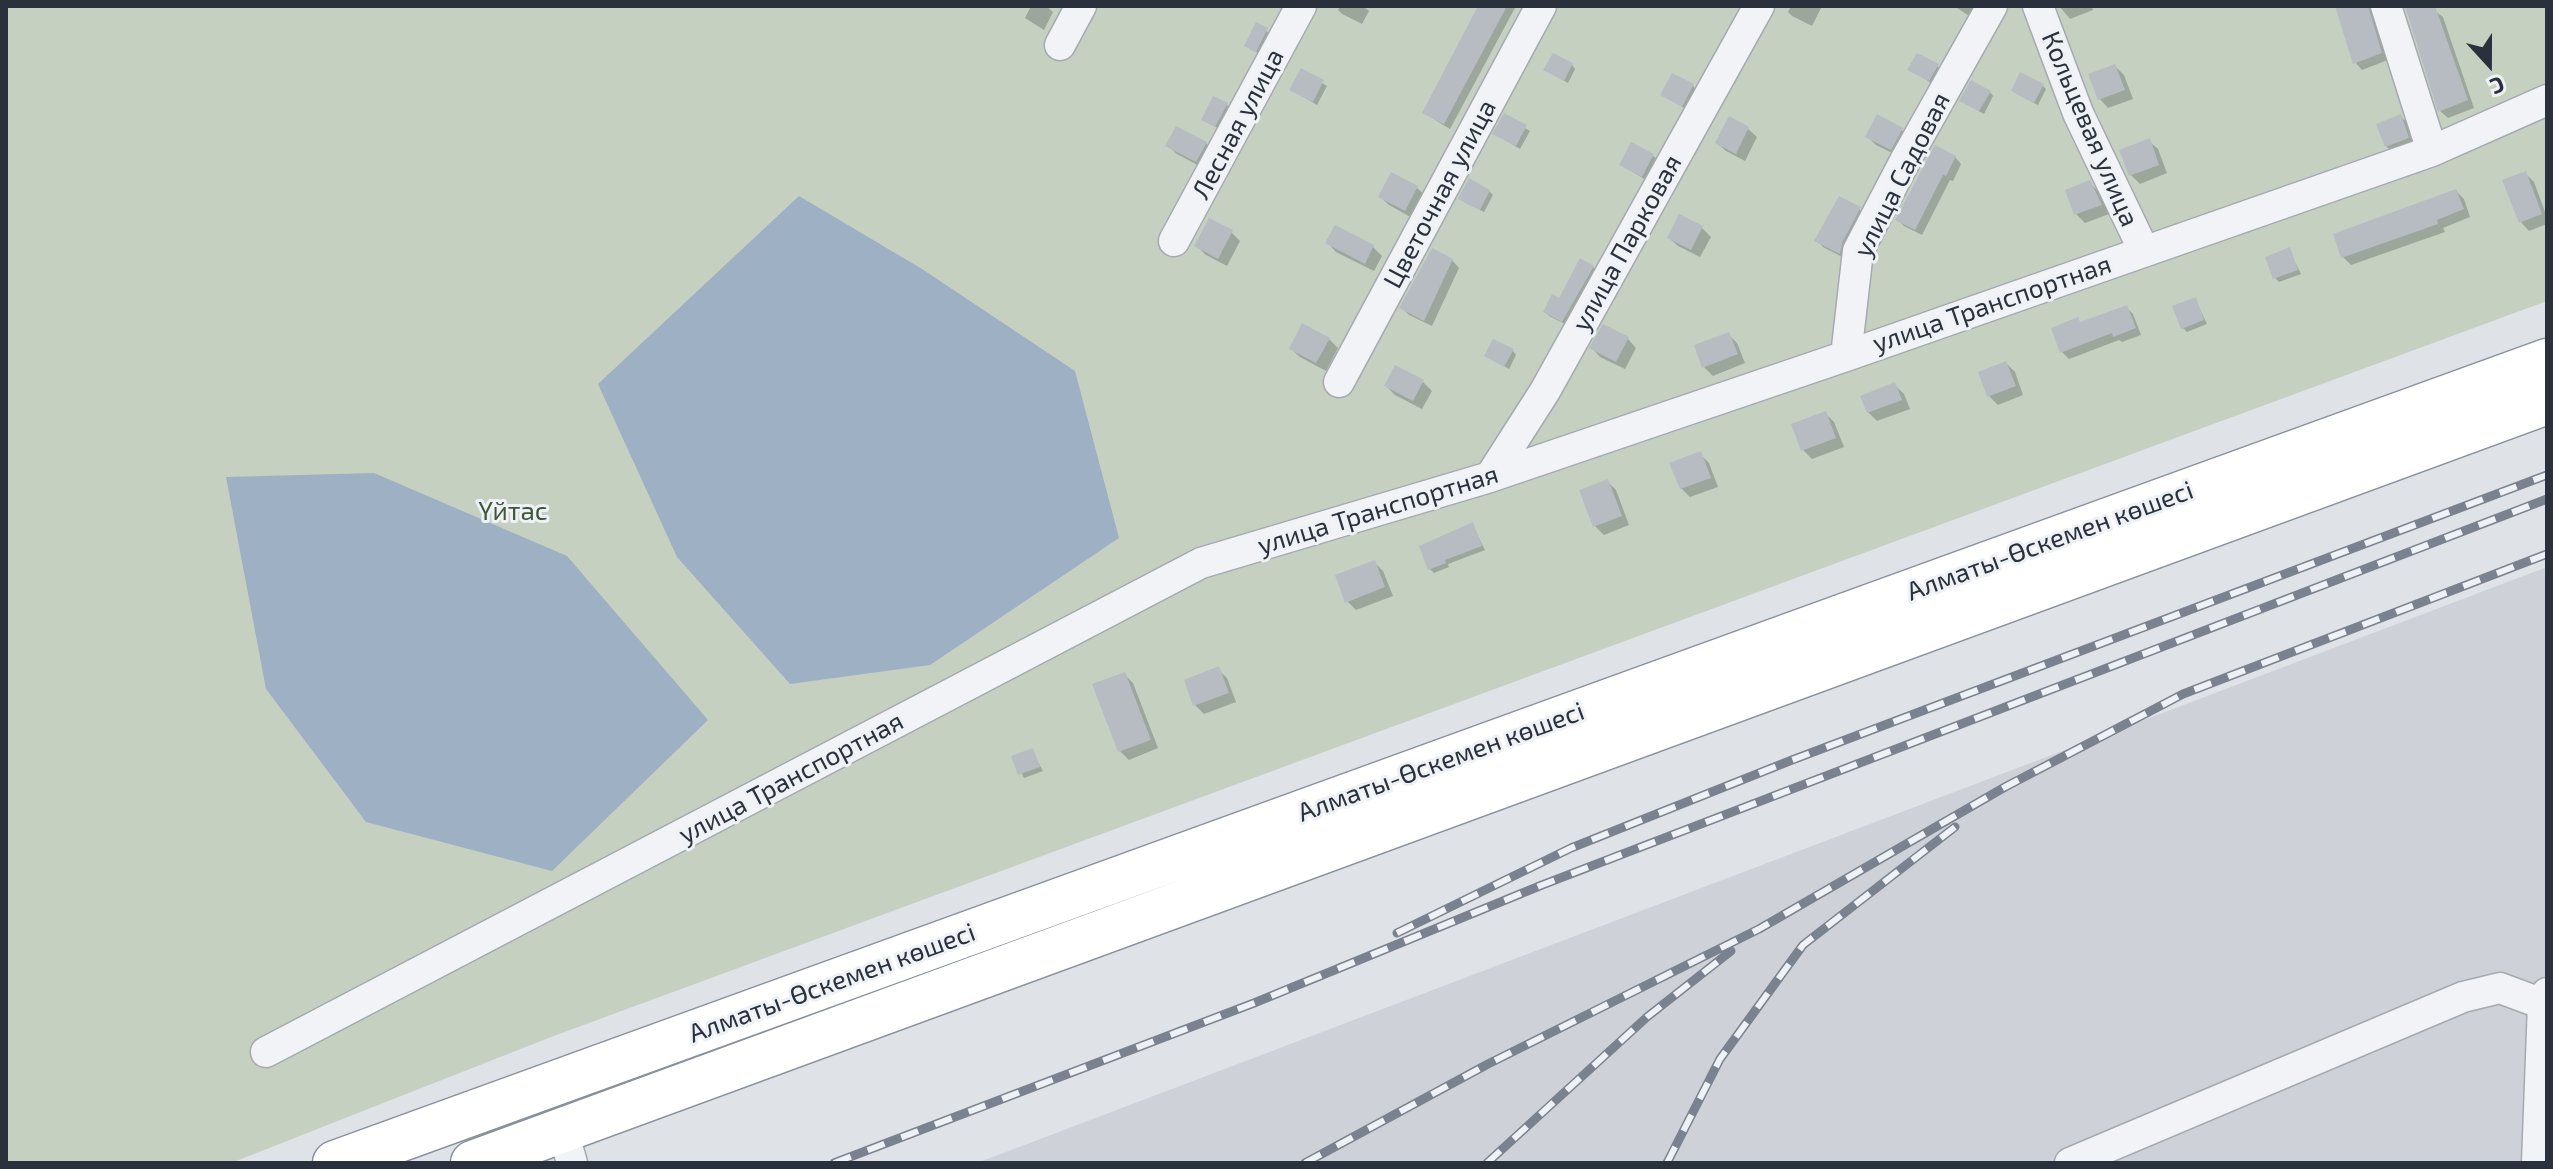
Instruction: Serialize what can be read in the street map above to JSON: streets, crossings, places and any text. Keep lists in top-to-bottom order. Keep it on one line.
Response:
{"streets":{"highway":["Алматы-Өскемен көшесі"],"street":["Лесная улица","Кольцевая улица","улица Садовая","Цветочная улица","улица Парковая","улица Транспортная"]},"crossings":[["Кольцевая улица","улица Транспортная"],["улица Садовая","улица Транспортная"],["улица Парковая","улица Транспортная"]],"parks":["Үйтас"],"north":"bottom"}
